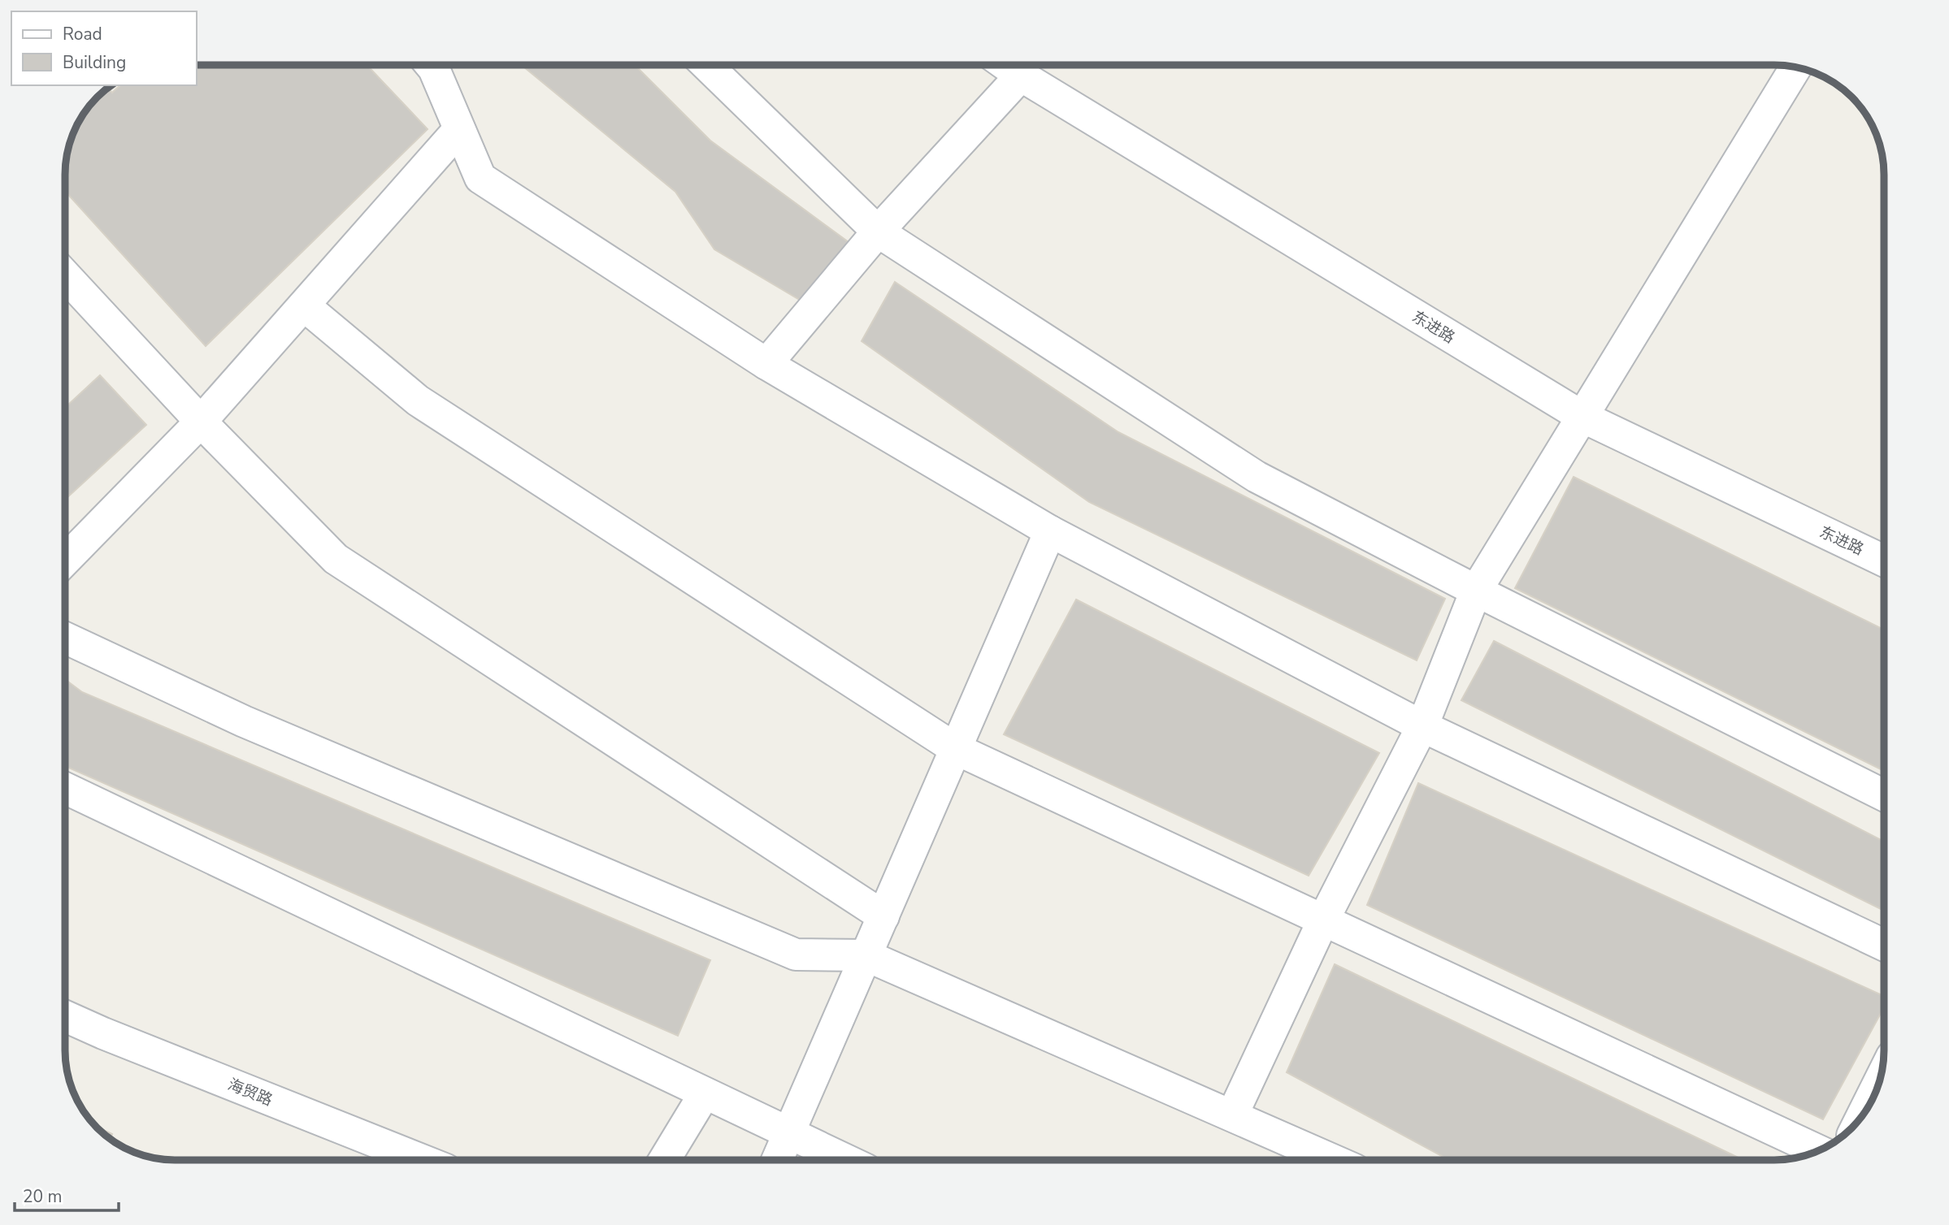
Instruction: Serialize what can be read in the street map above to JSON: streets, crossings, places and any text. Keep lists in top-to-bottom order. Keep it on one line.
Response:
{"streets":{"street":["东进路","海贸路"]},"legend":["Road","Building"],"scale_bar":"20 m"}
